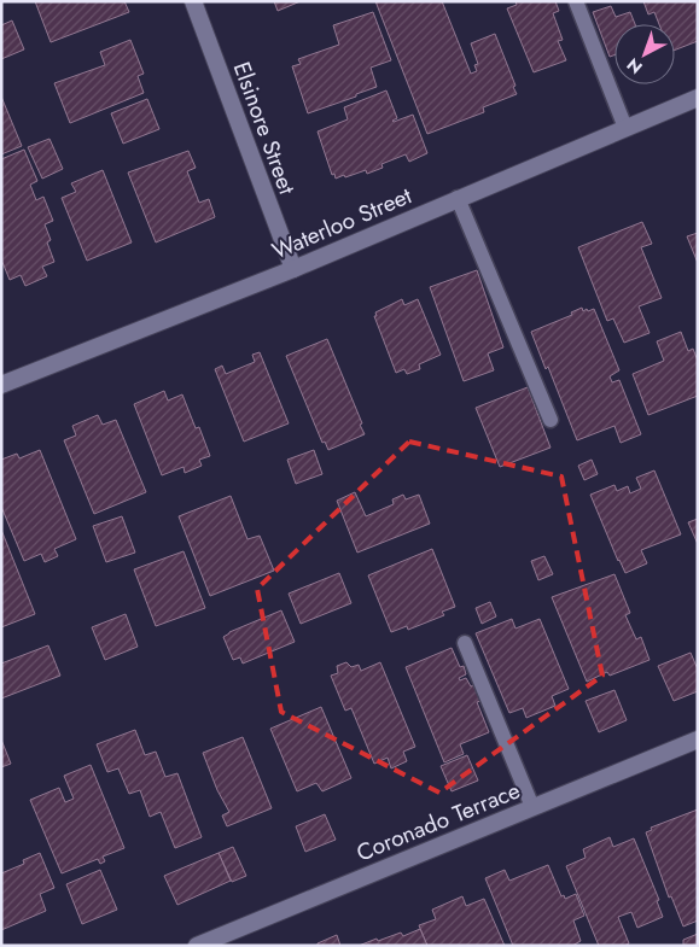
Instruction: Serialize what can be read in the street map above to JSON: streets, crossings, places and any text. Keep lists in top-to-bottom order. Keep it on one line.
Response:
{"streets":{"street":["Elsinore Street","Waterloo Street","Coronado Terrace"]},"crossings":[["Elsinore Street","Waterloo Street"]],"north":"bottom left"}
